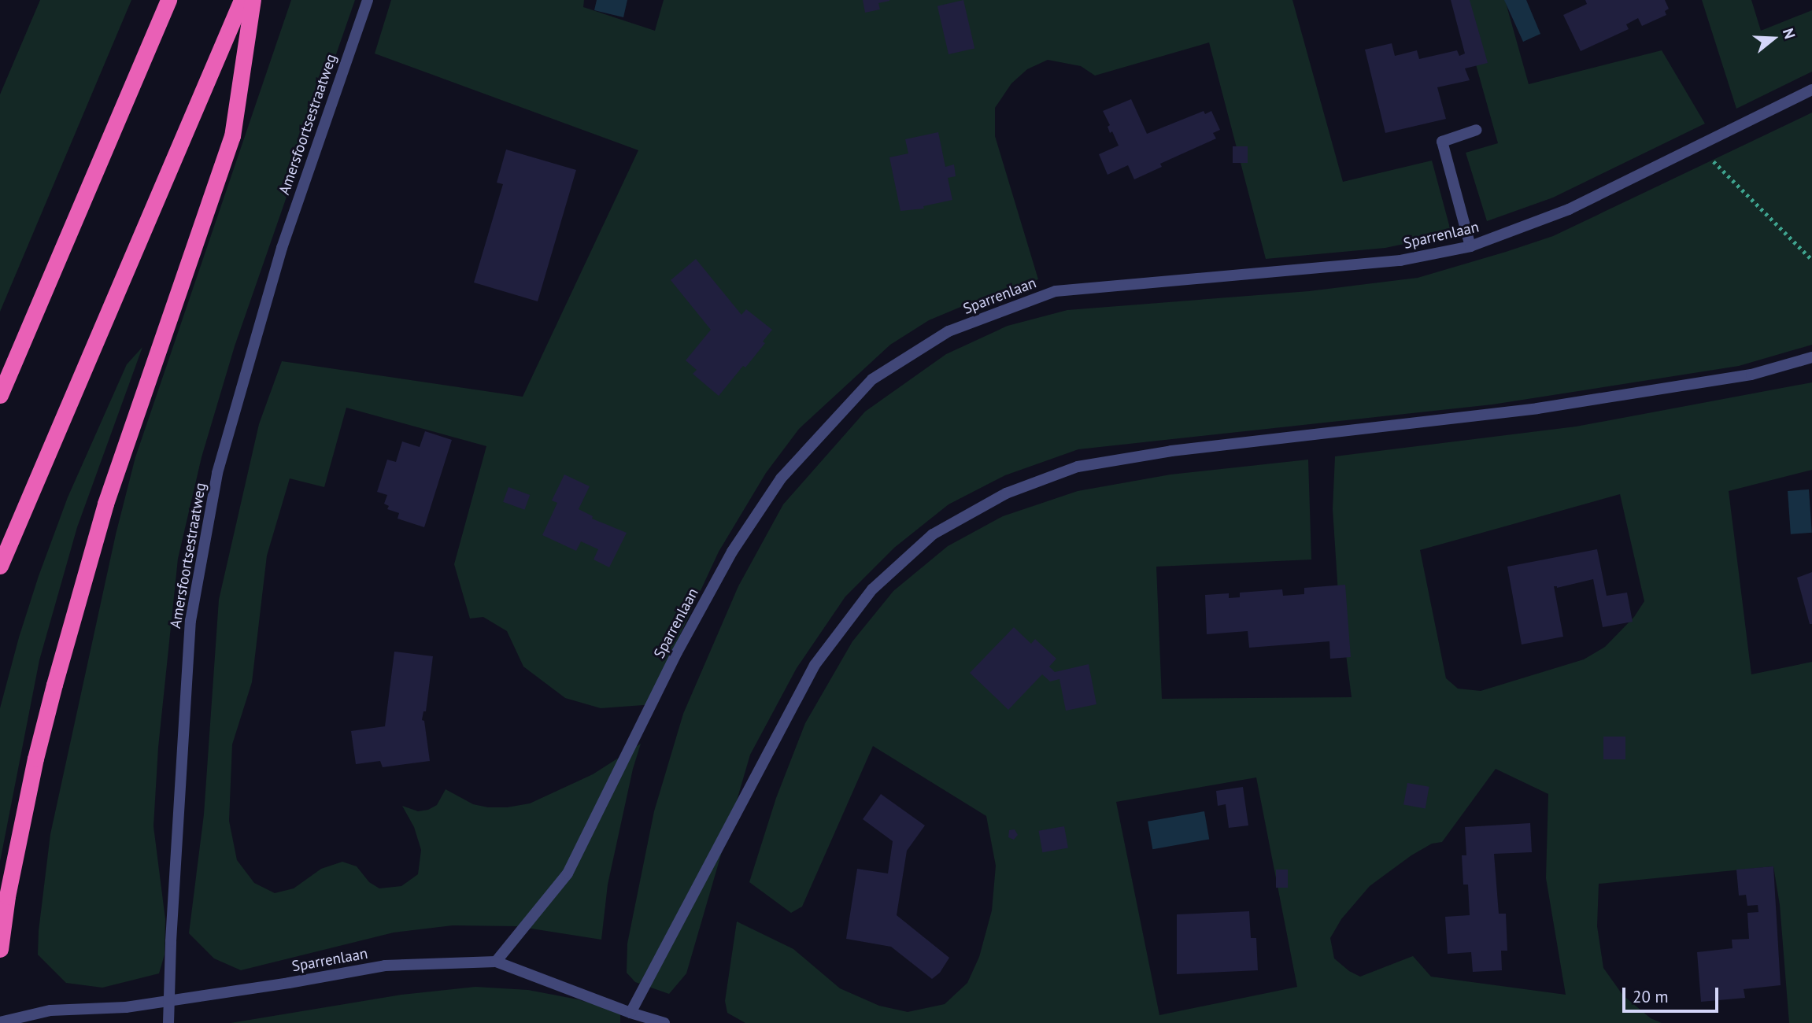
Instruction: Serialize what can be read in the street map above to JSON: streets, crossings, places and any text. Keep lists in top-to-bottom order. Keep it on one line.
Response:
{"streets":{"street":["Amersfoortsestraatweg","Sparrenlaan"]},"crossings":[["Amersfoortsestraatweg","Sparrenlaan"]],"scale_bar":"20 m","north":"right"}
